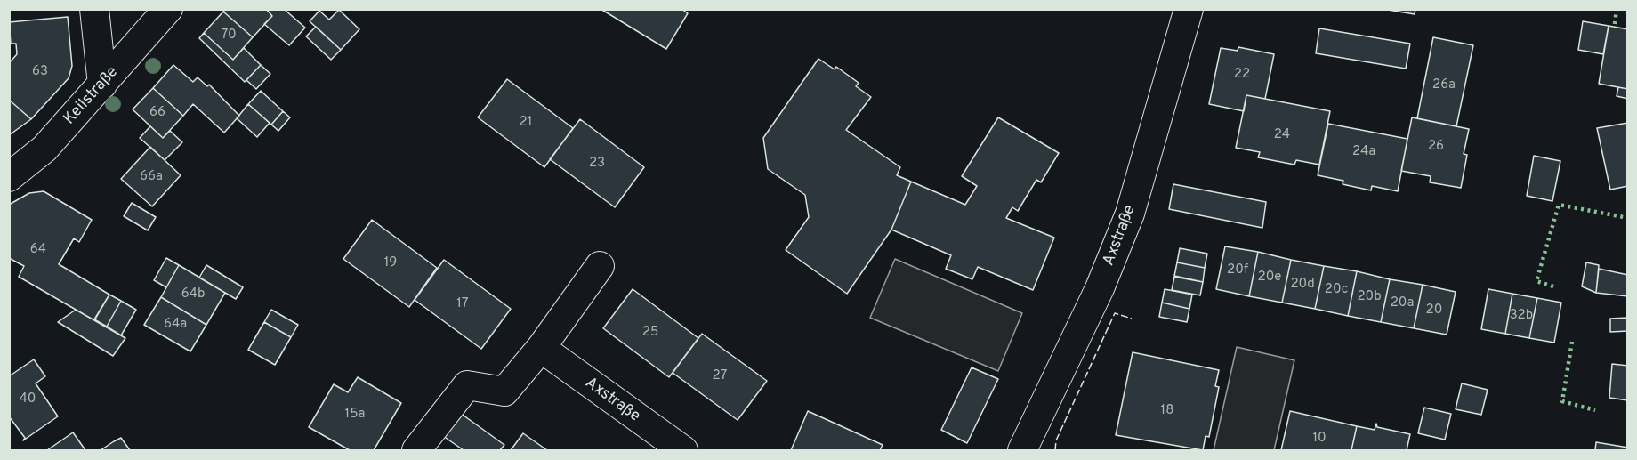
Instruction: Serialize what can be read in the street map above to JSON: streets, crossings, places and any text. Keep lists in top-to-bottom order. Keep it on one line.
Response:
{"streets":{"street":["Keilstraße","Axstraße"]},"house_numbers":["70","63","22","26a","66","21","24","26","24a","23","66a","64","19","20f","20e","20d","20c","64b","20b","20a","17","20","32b","64a","25","27","40","18","15a","10"]}
